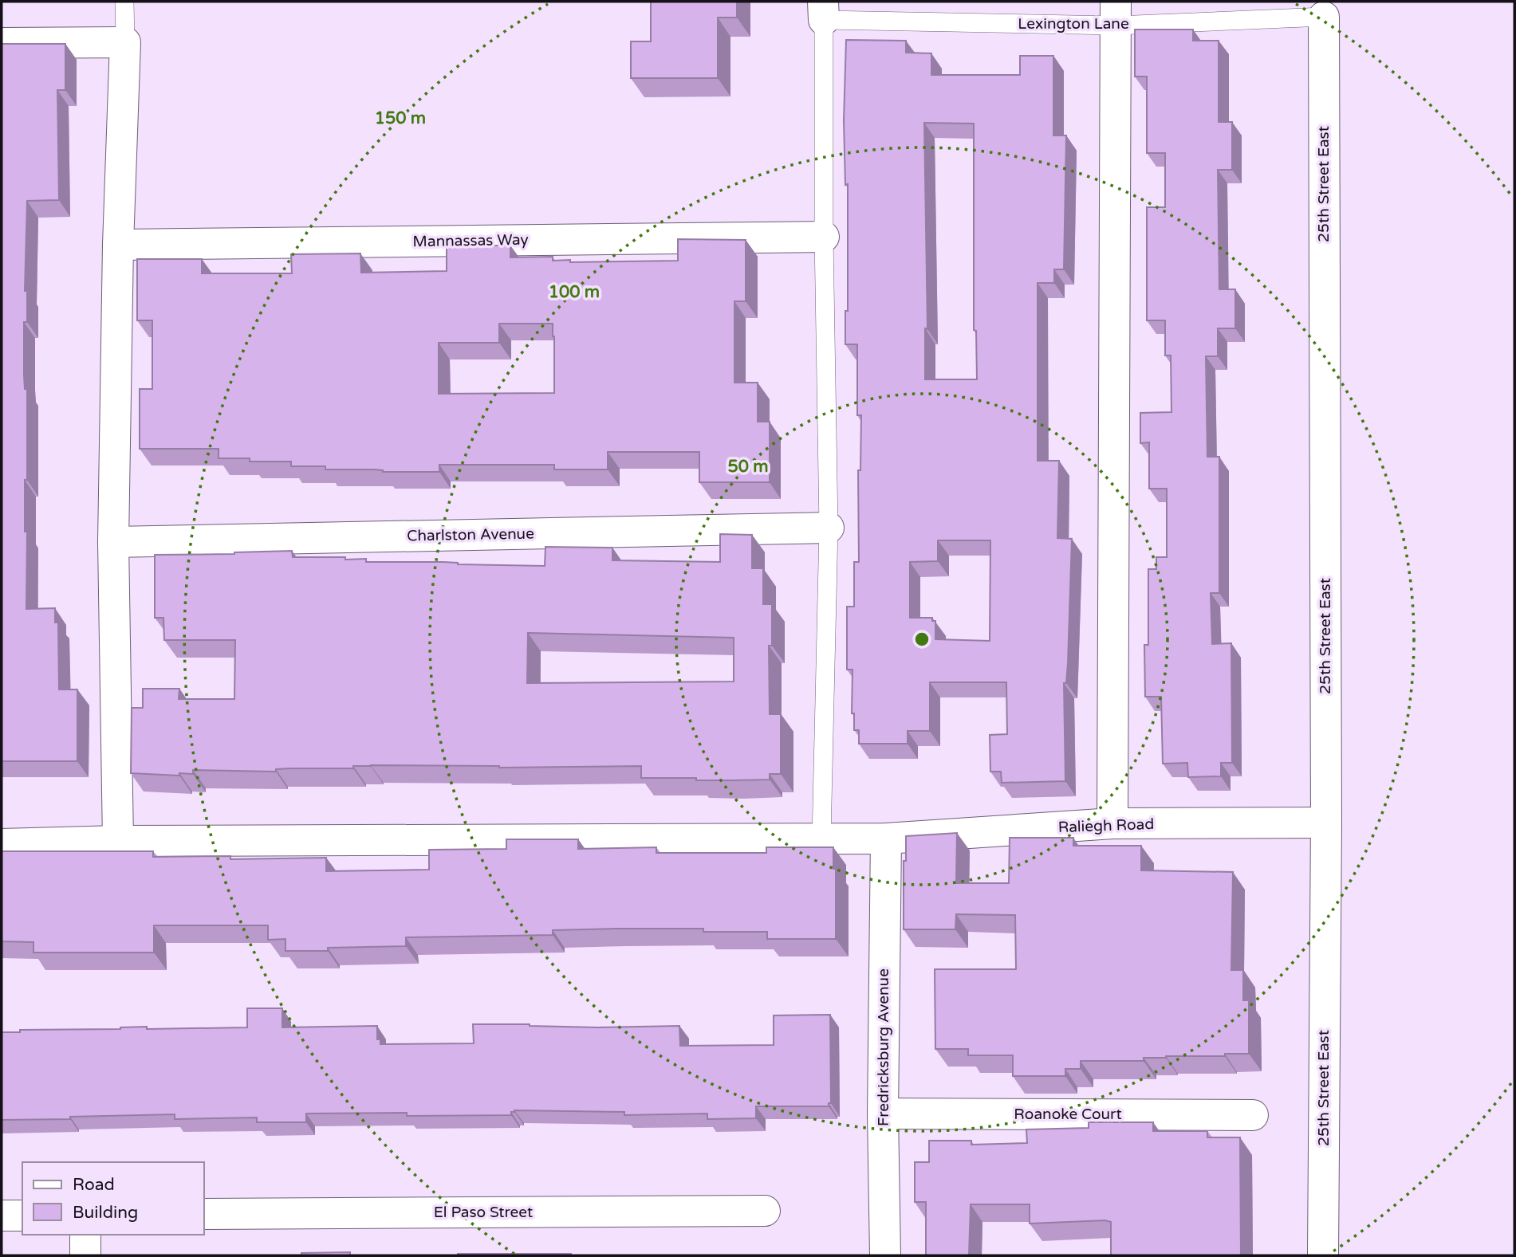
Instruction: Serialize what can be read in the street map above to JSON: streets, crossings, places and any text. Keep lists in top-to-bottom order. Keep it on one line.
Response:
{"streets":{"street":["25th Street East","Mannassas Way","Charlston Avenue","Raliegh Road","Fredricksburg Avenue","Roanoke Court","El Paso Street"],"lane":["Lexington Lane"]},"crossings":[["Lexington Lane","25th Street East"],["25th Street East","Raliegh Road"],["Raliegh Road","Fredricksburg Avenue"],["Fredricksburg Avenue","Roanoke Court"]],"legend":["Road","Building"],"rings":["150 m","100 m","50 m"]}
